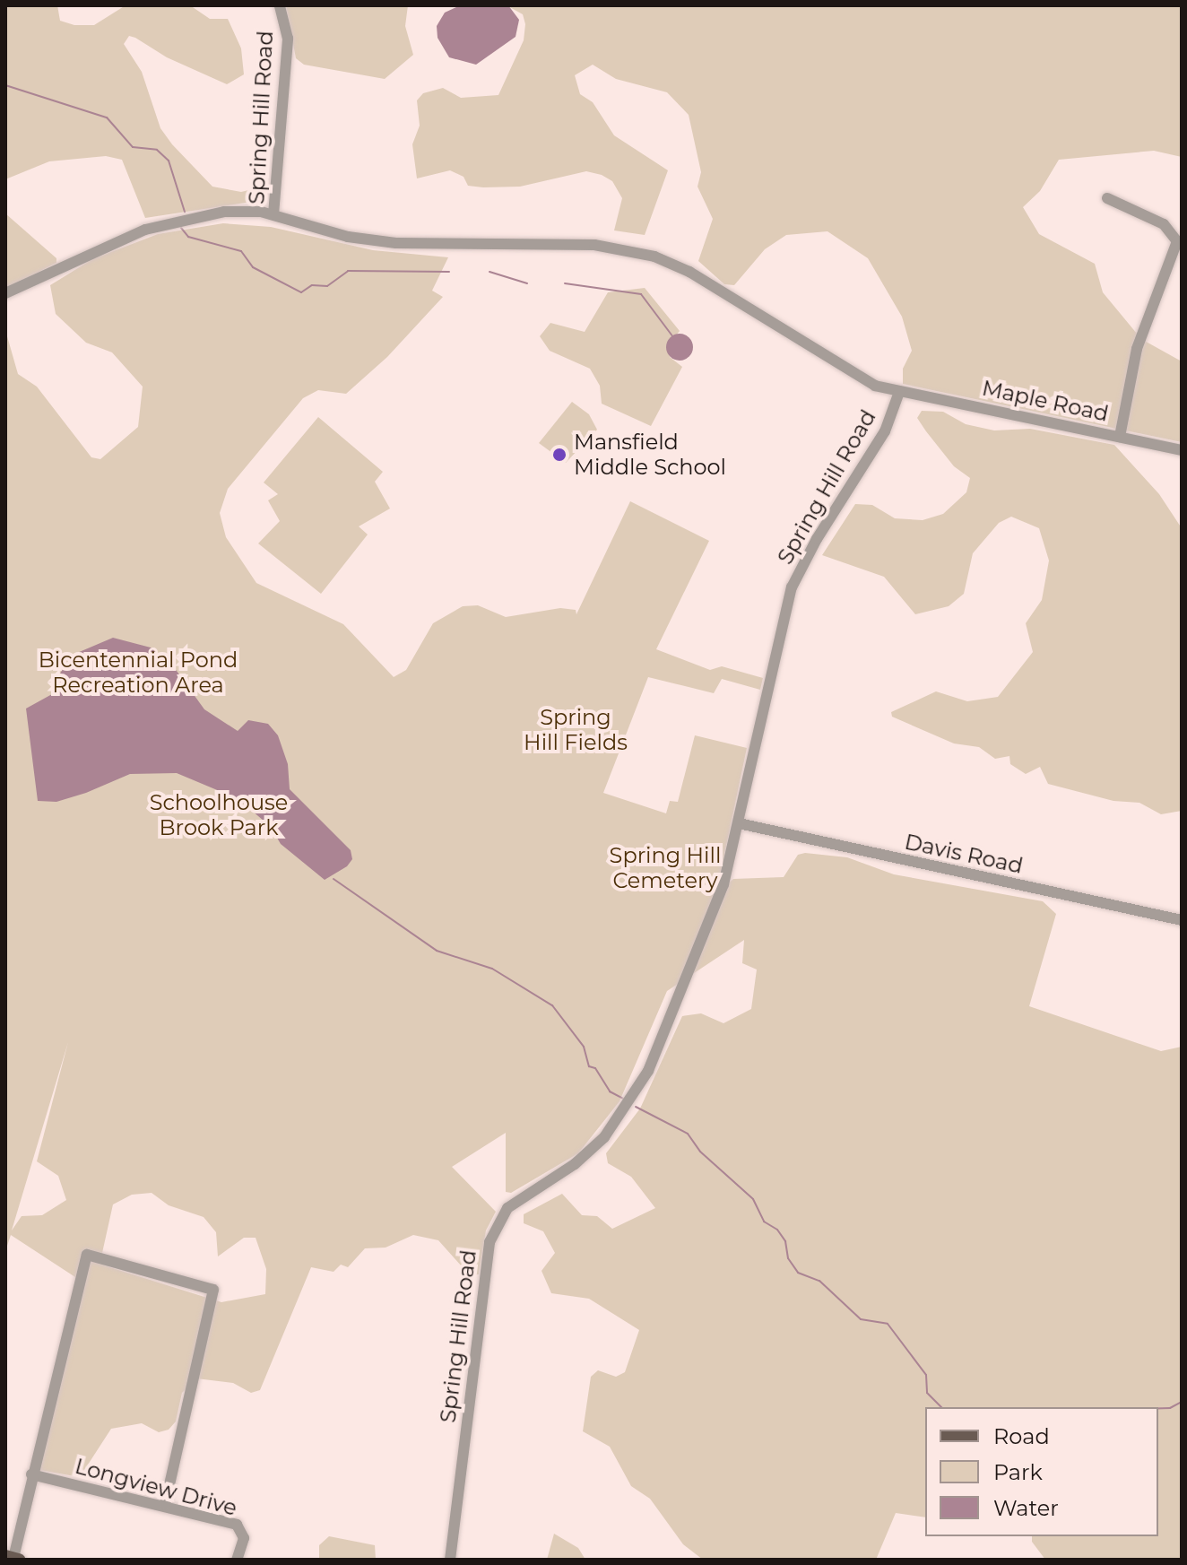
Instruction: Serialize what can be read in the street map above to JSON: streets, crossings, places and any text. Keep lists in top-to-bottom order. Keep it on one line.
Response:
{"streets":{"street":["Spring Hill Road","Maple Road","Davis Road","Longview Drive"]},"crossings":[["Spring Hill Road","Maple Road"],["Spring Hill Road","Davis Road"]],"parks":["Bicentennial Pond Recreation Area","Spring Hill Fields","Schoolhouse Brook Park","Spring Hill Cemetery"],"places":["Mansfield Middle School"],"legend":["Road","Park","Water"]}
